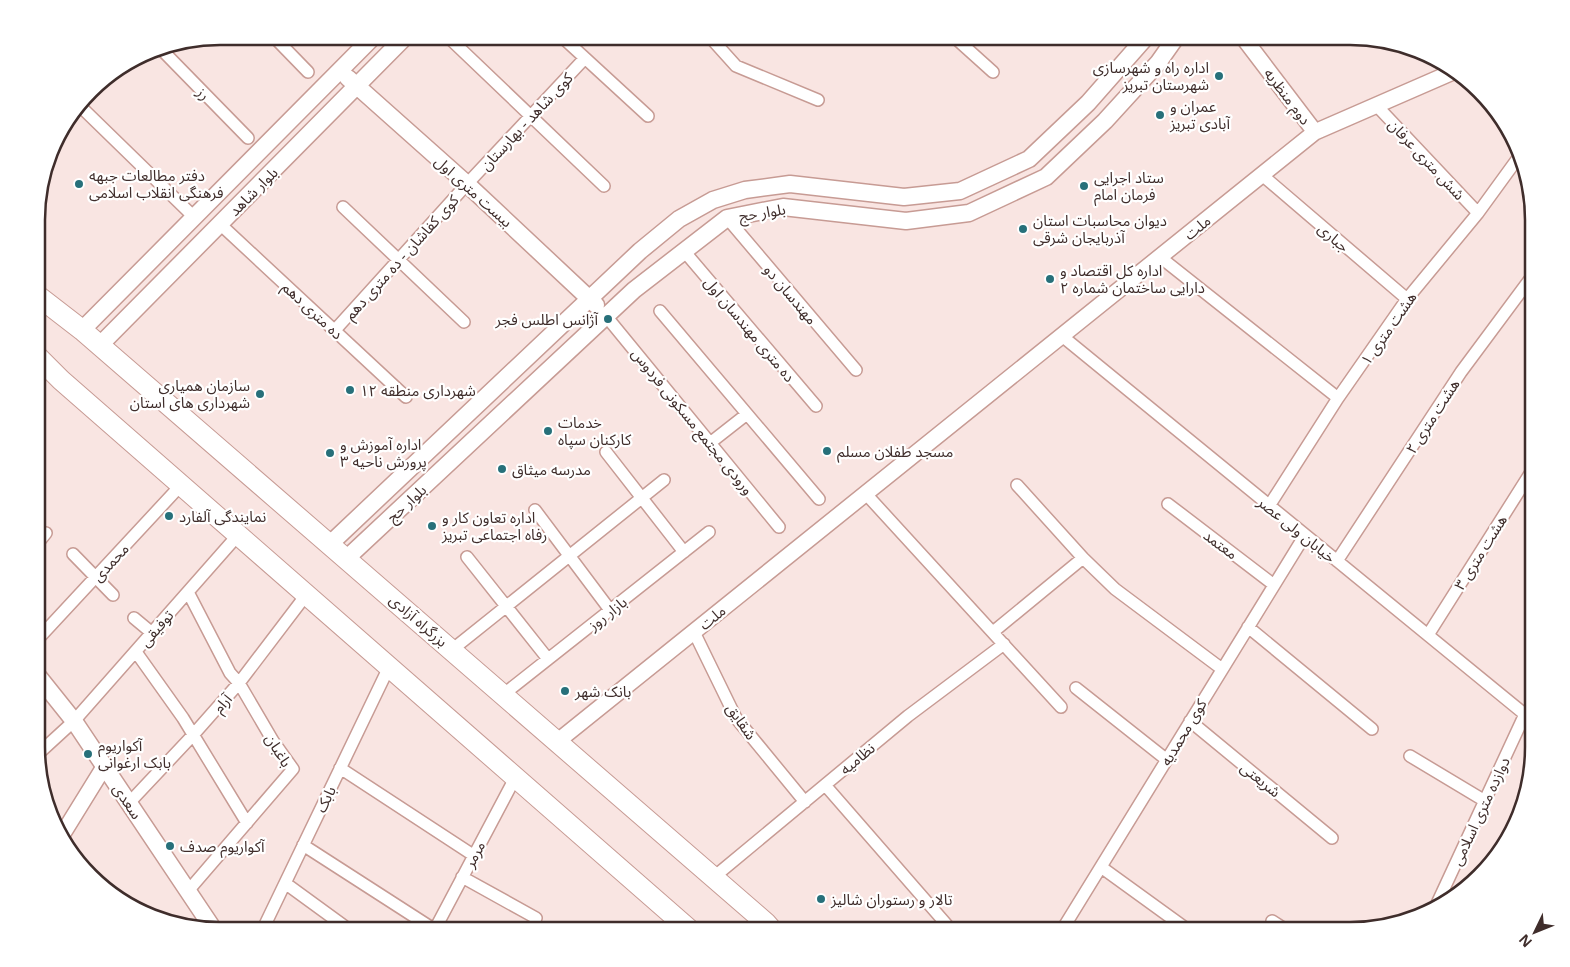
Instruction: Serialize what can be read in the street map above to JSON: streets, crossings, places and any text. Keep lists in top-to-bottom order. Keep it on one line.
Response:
{"streets":{"highway":["بزرگراه آزادی"],"main road":["بلوار شاهد","بیست متری اول","بلوار حج","سعدی"],"street":["رز","دوم منظریه","کوی شاهد - بهارستان","شش متری عرفان","ملت","جباری","کوی کفاشان - ده متری دهم","مهندسان دو","ده متری دهم","هشت متری ۱","ده متری مهندسان اول","هشت متری ۲","ورودی مجتمع مسکونی فردوس","خیابان ولی عصر","معتمد","هشت متری ۳","محمدی","بازار روز","توفیقی","آرام","شقایق","کوی محمدیه","باغبان","نظامیه","شریعتی","بابک","دوازده متری اسلامی","مرمر"]},"crossings":[["دوم منظریه","ملت"],["کوی شاهد - بهارستان","بیست متری اول"],["کوی شاهد - بهارستان","کوی کفاشان - ده متری دهم"],["شش متری عرفان","ملت"],["شش متری عرفان","هشت متری ۱"],["بلوار شاهد","بیست متری اول"],["بلوار شاهد","ده متری دهم"],["بلوار شاهد","بزرگراه آزادی"],["بیست متری اول","بلوار حج"],["بیست متری اول","کوی کفاشان - ده متری دهم"],["بیست متری اول","ورودی مجتمع مسکونی فردوس"],["بلوار حج","مهندسان دو"],["بلوار حج","ده متری مهندسان اول"],["بلوار حج","ورودی مجتمع مسکونی فردوس"],["بلوار حج","بزرگراه آزادی"],["ملت","جباری"],["ملت","خیابان ولی عصر"],["ملت","بزرگراه آزادی"],["ملت","شقایق"],["جباری","هشت متری ۱"],["کوی کفاشان - ده متری دهم","ده متری دهم"],["هشت متری ۱","خیابان ولی عصر"],["هشت متری ۲","خیابان ولی عصر"],["خیابان ولی عصر","هشت متری ۳"],["خیابان ولی عصر","کوی محمدیه"],["معتمد","کوی محمدیه"],["بازار روز","بزرگراه آزادی"],["بزرگراه آزادی","نظامیه"],["توفیقی","باغبان"],["توفیقی","سعدی"],["آرام","باغبان"],["آرام","سعدی"],["شقایق","نظامیه"],["کوی محمدیه","شریعتی"],["باغبان","سعدی"]],"places":["اداره راه و شهرسازی شهرستان تبریز","عمران و آبادی تبریز","دفتر مطالعات جبهه فرهنگی انقلاب اسلامی","ستاد اجرایی فرمان امام","دیوان محاسبات استان آذربایجان شرقی","اداره کل اقتصاد و دارایی ساختمان شماره ۲","آژانس اطلس فجر","شهرداری منطقه ۱۲","سازمان همیاری شهرداری های استان","خدمات کارکنان سپاه","مسجد طفلان مسلم","اداره آموزش و پرورش ناحیه ۳","مدرسه میثاق","نمایندگی آلفارد","اداره تعاون کار و رفاه اجتماعی تبریز","بانک شهر","آکواریوم بابک ارغوانی","آکواریوم صدف","تالار و رستوران شالیز"],"north":"bottom left"}
